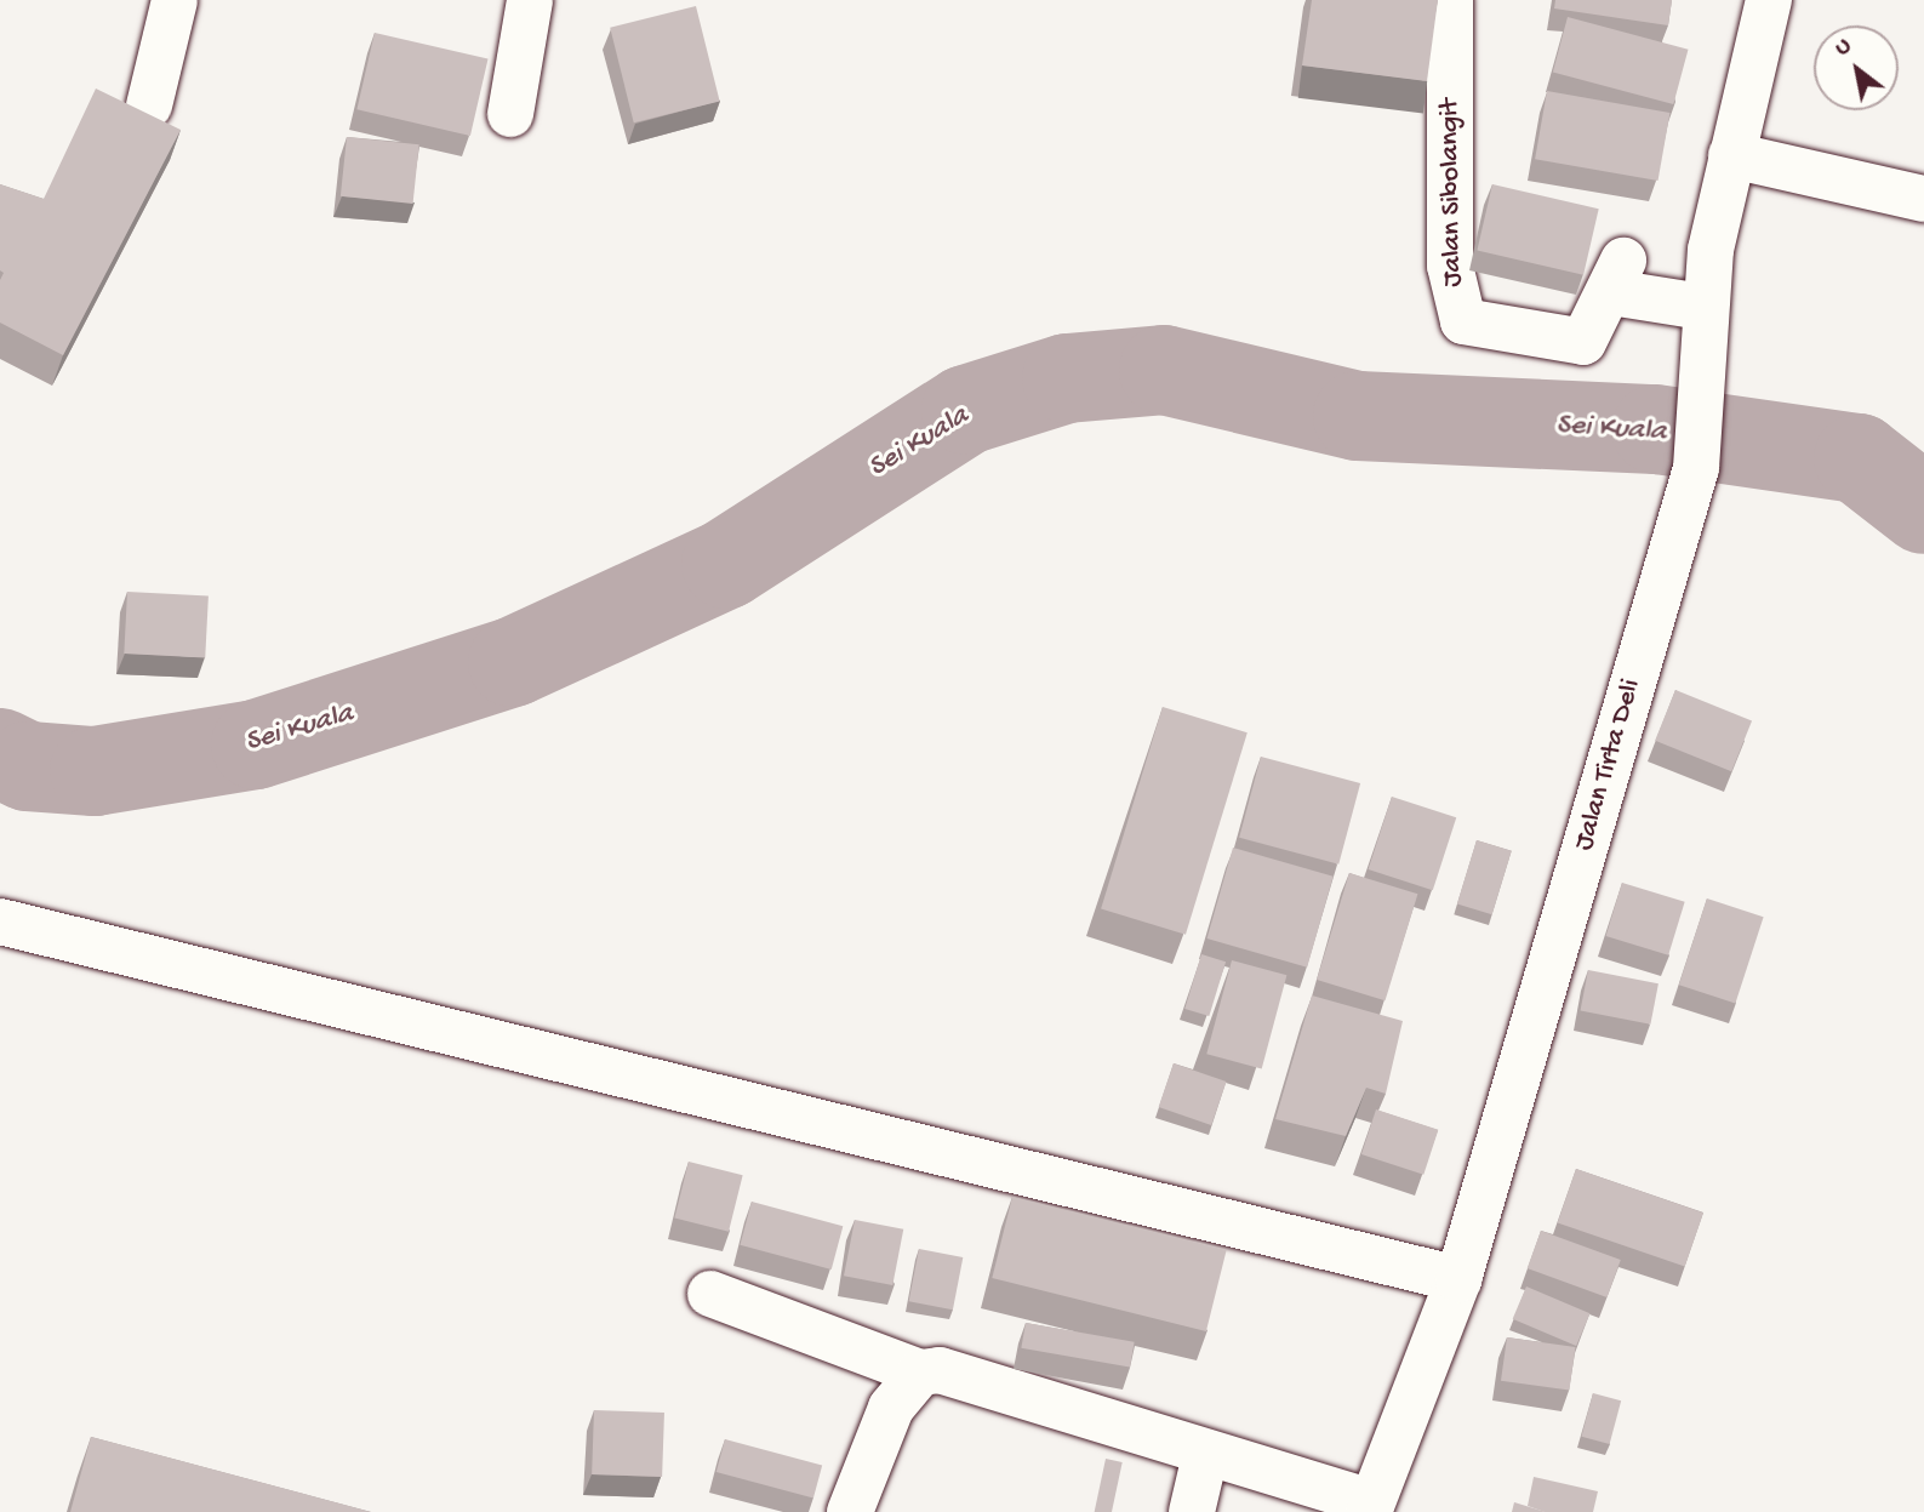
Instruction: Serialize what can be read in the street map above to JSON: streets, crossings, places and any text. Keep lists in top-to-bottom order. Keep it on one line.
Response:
{"streets":{"street":["Jalan Sibolangit","Jalan Tirta Deli"]},"crossings":[["Jalan Sibolangit","Jalan Tirta Deli"]],"water":["Sei Kuala"],"north":"top left"}
